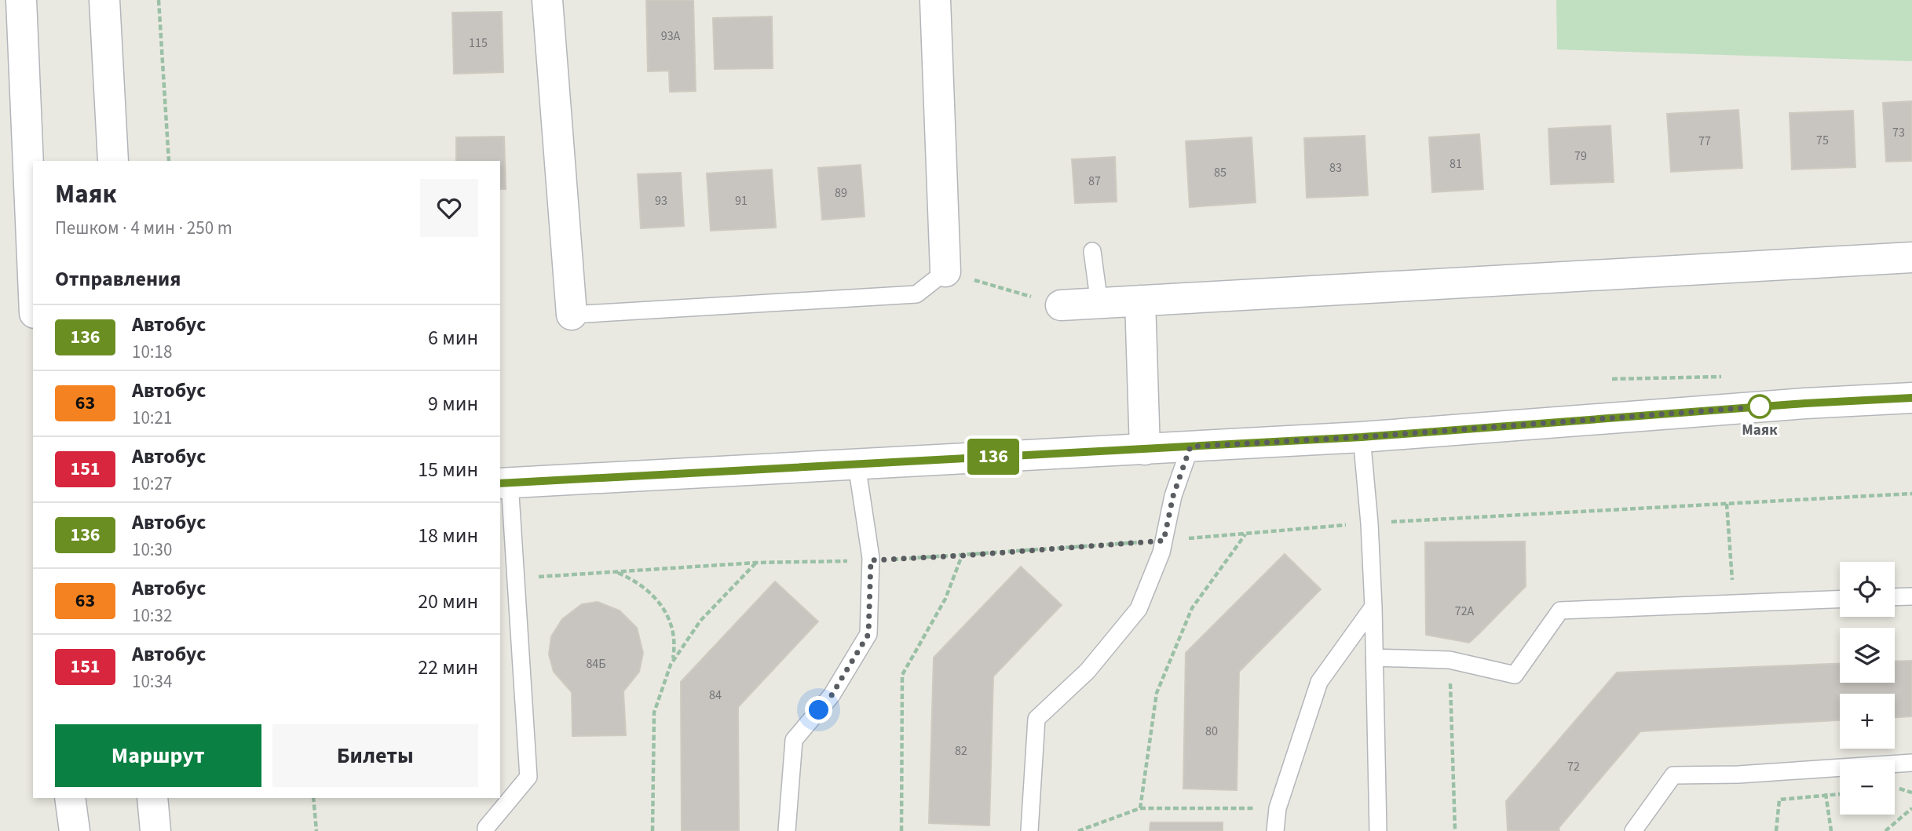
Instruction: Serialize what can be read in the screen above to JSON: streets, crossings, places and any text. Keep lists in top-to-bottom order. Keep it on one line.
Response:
{"places":["Маяк"],"lines":["bus line 136"],"house_numbers":["93А","115","73","75","77","79","81","83","85","87","89","93","91","72А","84Б","84","80","82","72"],"page":{"on_map":"136","heading":[["Маяк","Пешком · 4 мин · 250 m"],"Отправления"],"list":[{"mark":"136","name":"Автобус","note":"10:18","value":"6 мин"},{"mark":"63","name":"Автобус","note":"10:21","value":"9 мин"},{"mark":"151","name":"Автобус","note":"10:27","value":"15 мин"},{"mark":"136","name":"Автобус","note":"10:30","value":"18 мин"},{"mark":"63","name":"Автобус","note":"10:32","value":"20 мин"},{"mark":"151","name":"Автобус","note":"10:34","value":"22 мин"}],"map_buttons":["+","−"],"buttons":["Маршрут","Билеты"]}}
